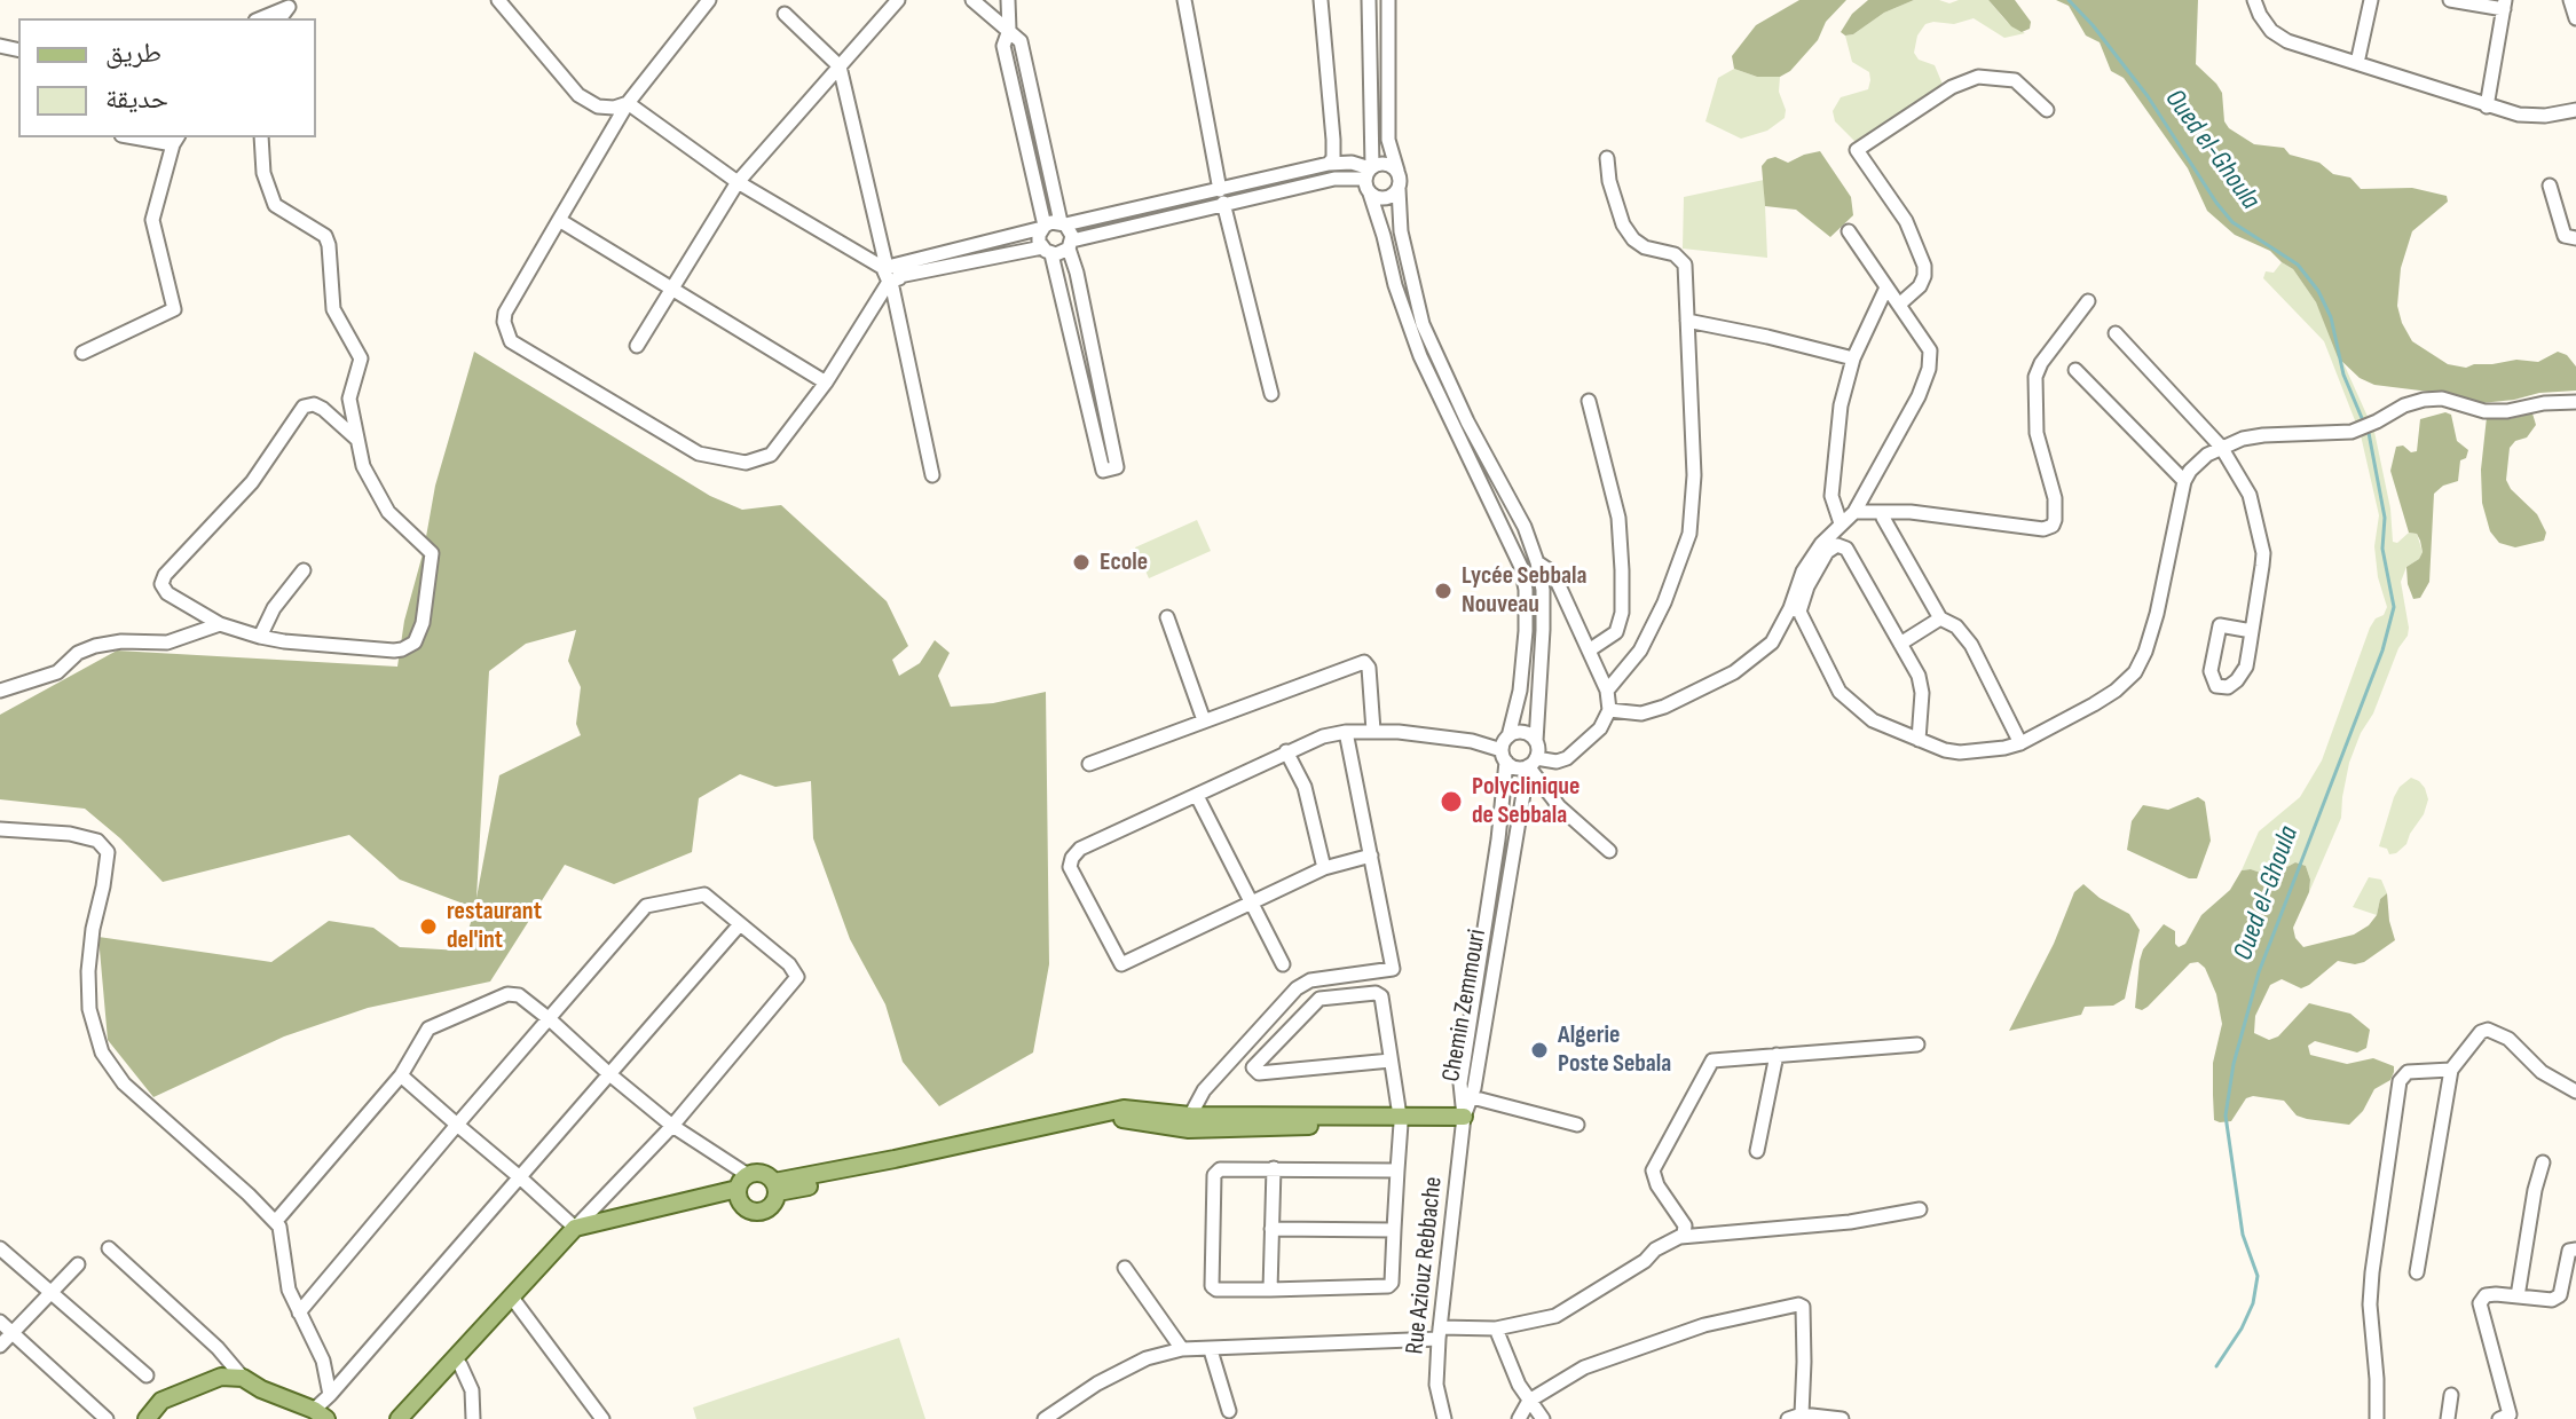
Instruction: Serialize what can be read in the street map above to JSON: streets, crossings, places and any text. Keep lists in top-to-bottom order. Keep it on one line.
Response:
{"streets":{"street":["Chemin Zemmouri","Rue Aziouz Rebbache"]},"crossings":[["Chemin Zemmouri","Rue Aziouz Rebbache"]],"water":["Oued el-Ghoula"],"places":["Ecole","Lycée Sebbala Nouveau","Polyclinique de Sebbala","restaurant del'int","Algerie Poste Sebala"],"legend":["طريق","حديقة"]}
